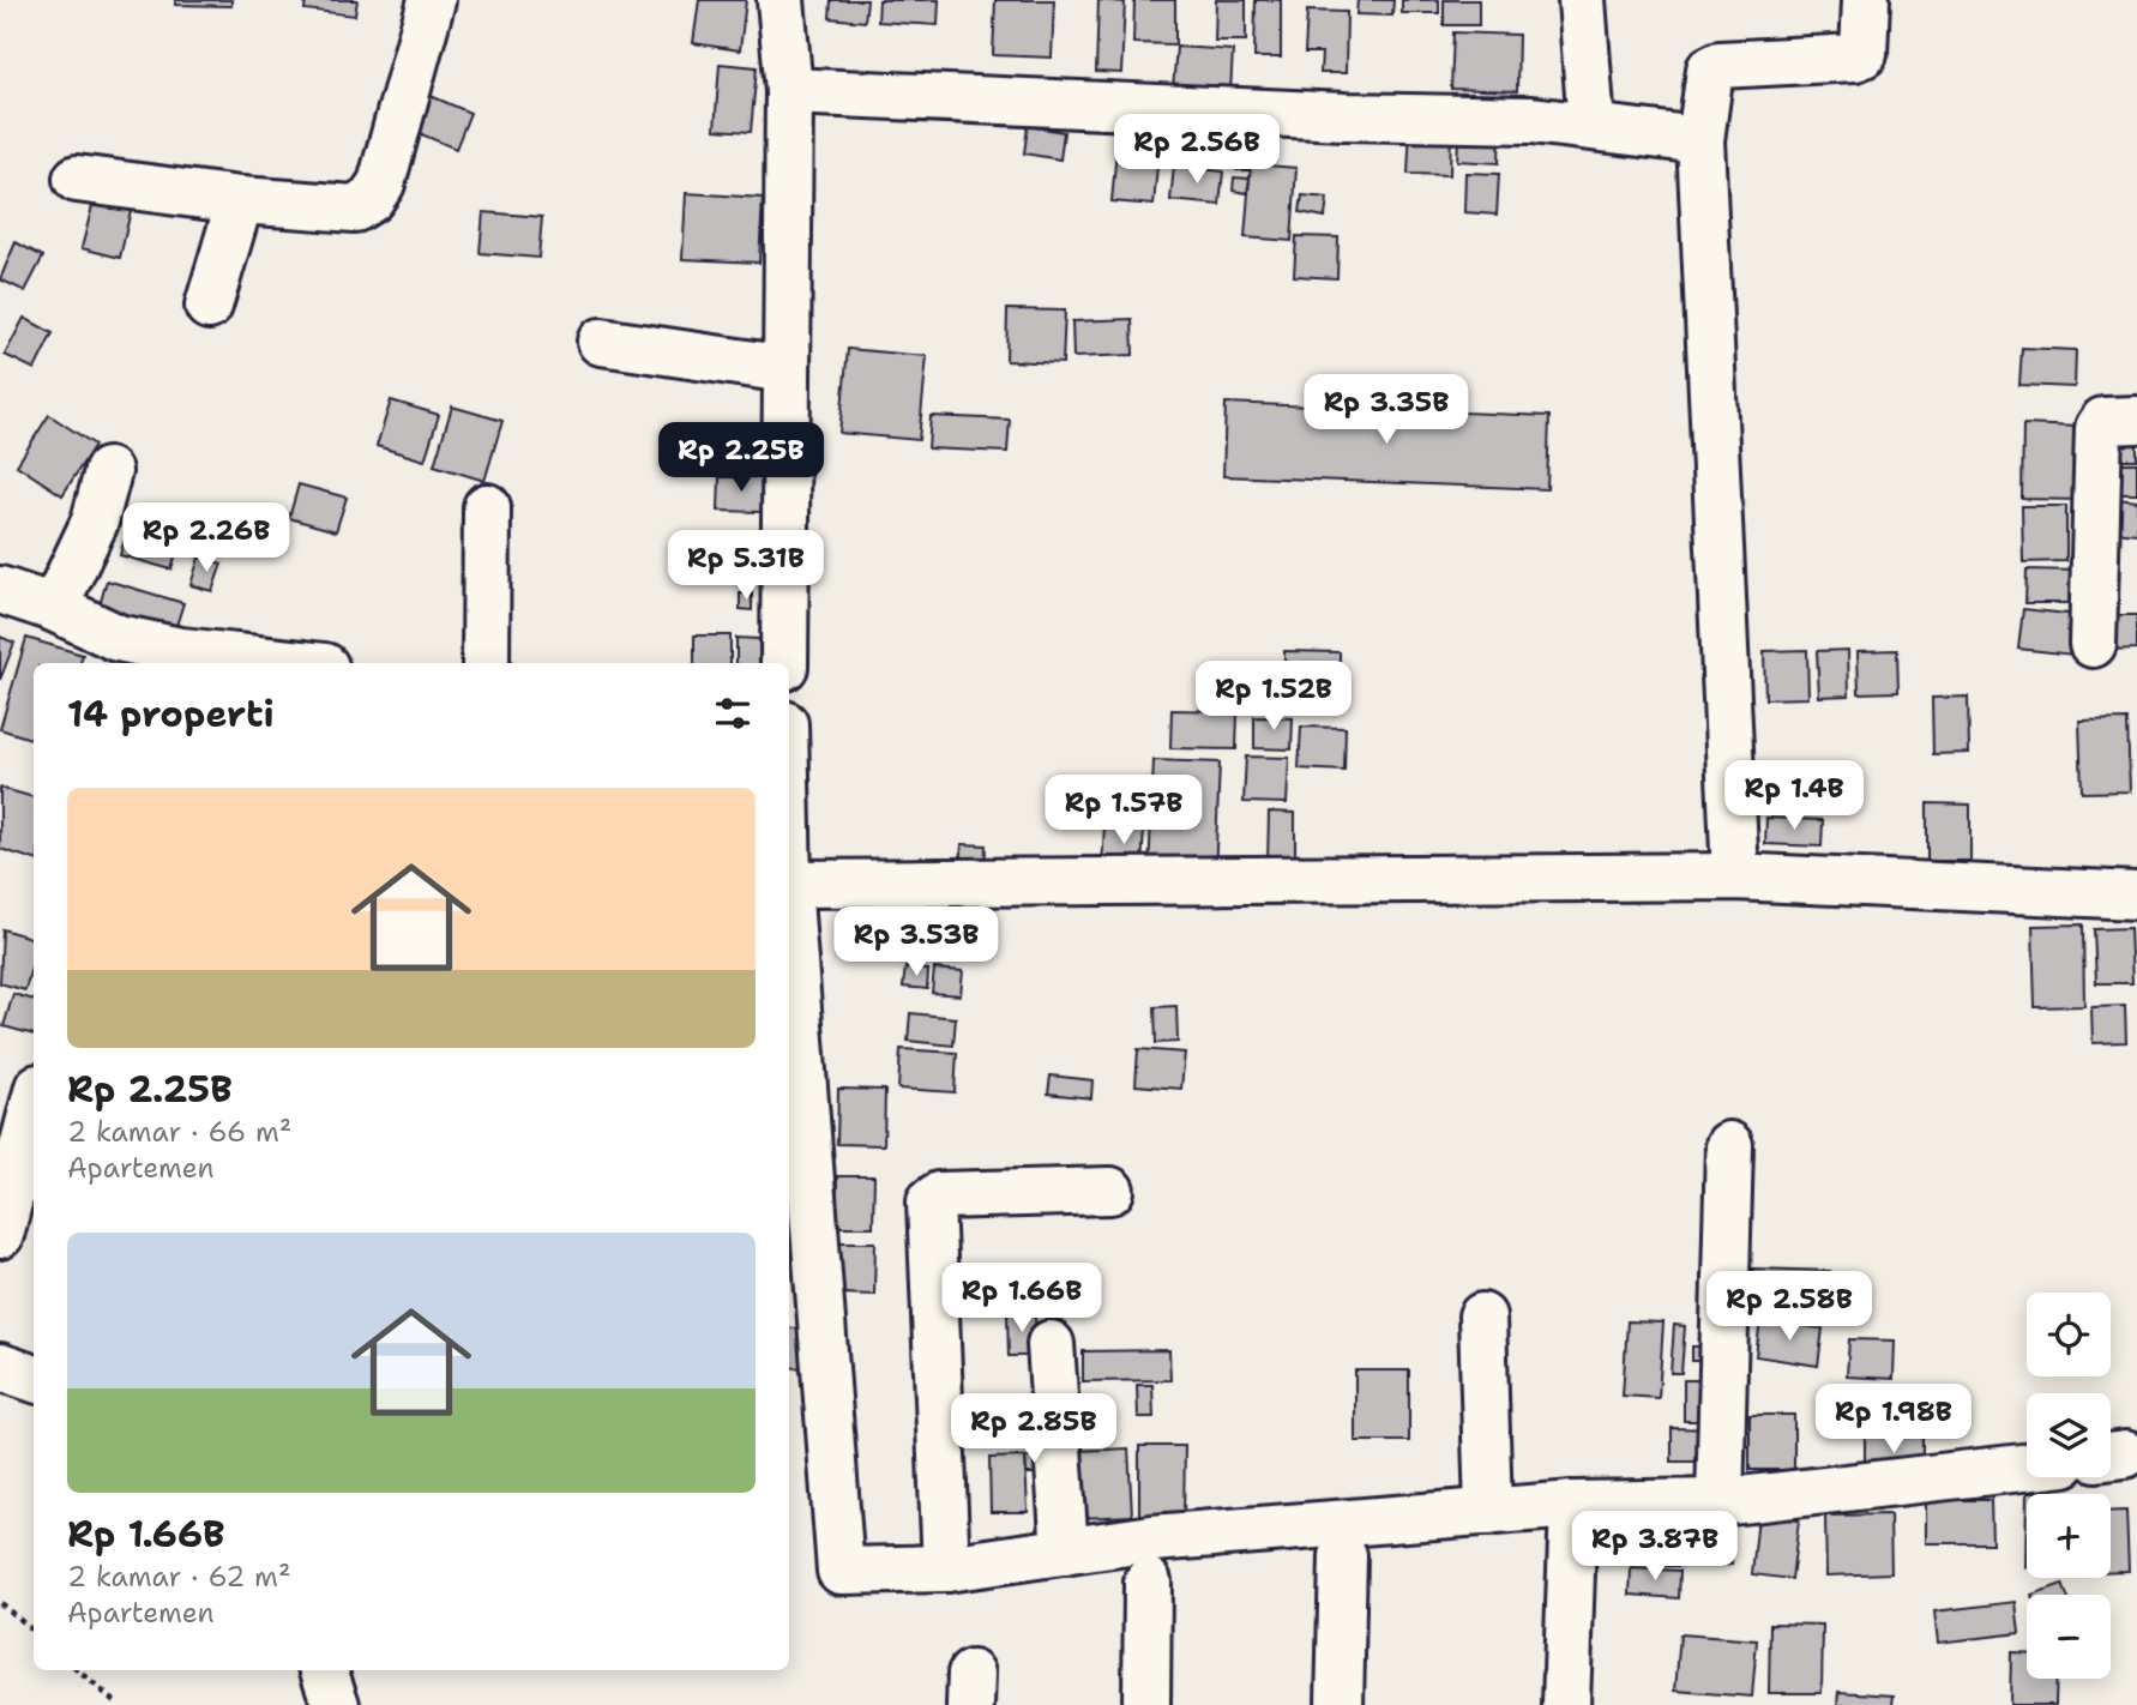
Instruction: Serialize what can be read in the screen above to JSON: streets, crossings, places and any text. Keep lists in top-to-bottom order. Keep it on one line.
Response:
{"page":{"price":["Rp 2.56B","Rp 3.35B","Rp 2.25B","Rp 2.26B","Rp 5.31B","Rp 1.52B","Rp 1.4B","Rp 1.57B","Rp 3.53B","Rp 1.66B","Rp 2.58B","Rp 1.98B","Rp 2.85B","Rp 3.87B"],"heading":"14 properti","list":[{"name":"Rp 2.25B","note":"2 kamar · 66 m² · Apartemen"},{"name":"Rp 1.66B","note":"2 kamar · 62 m² · Apartemen"}],"map_buttons":["+","−"]}}
